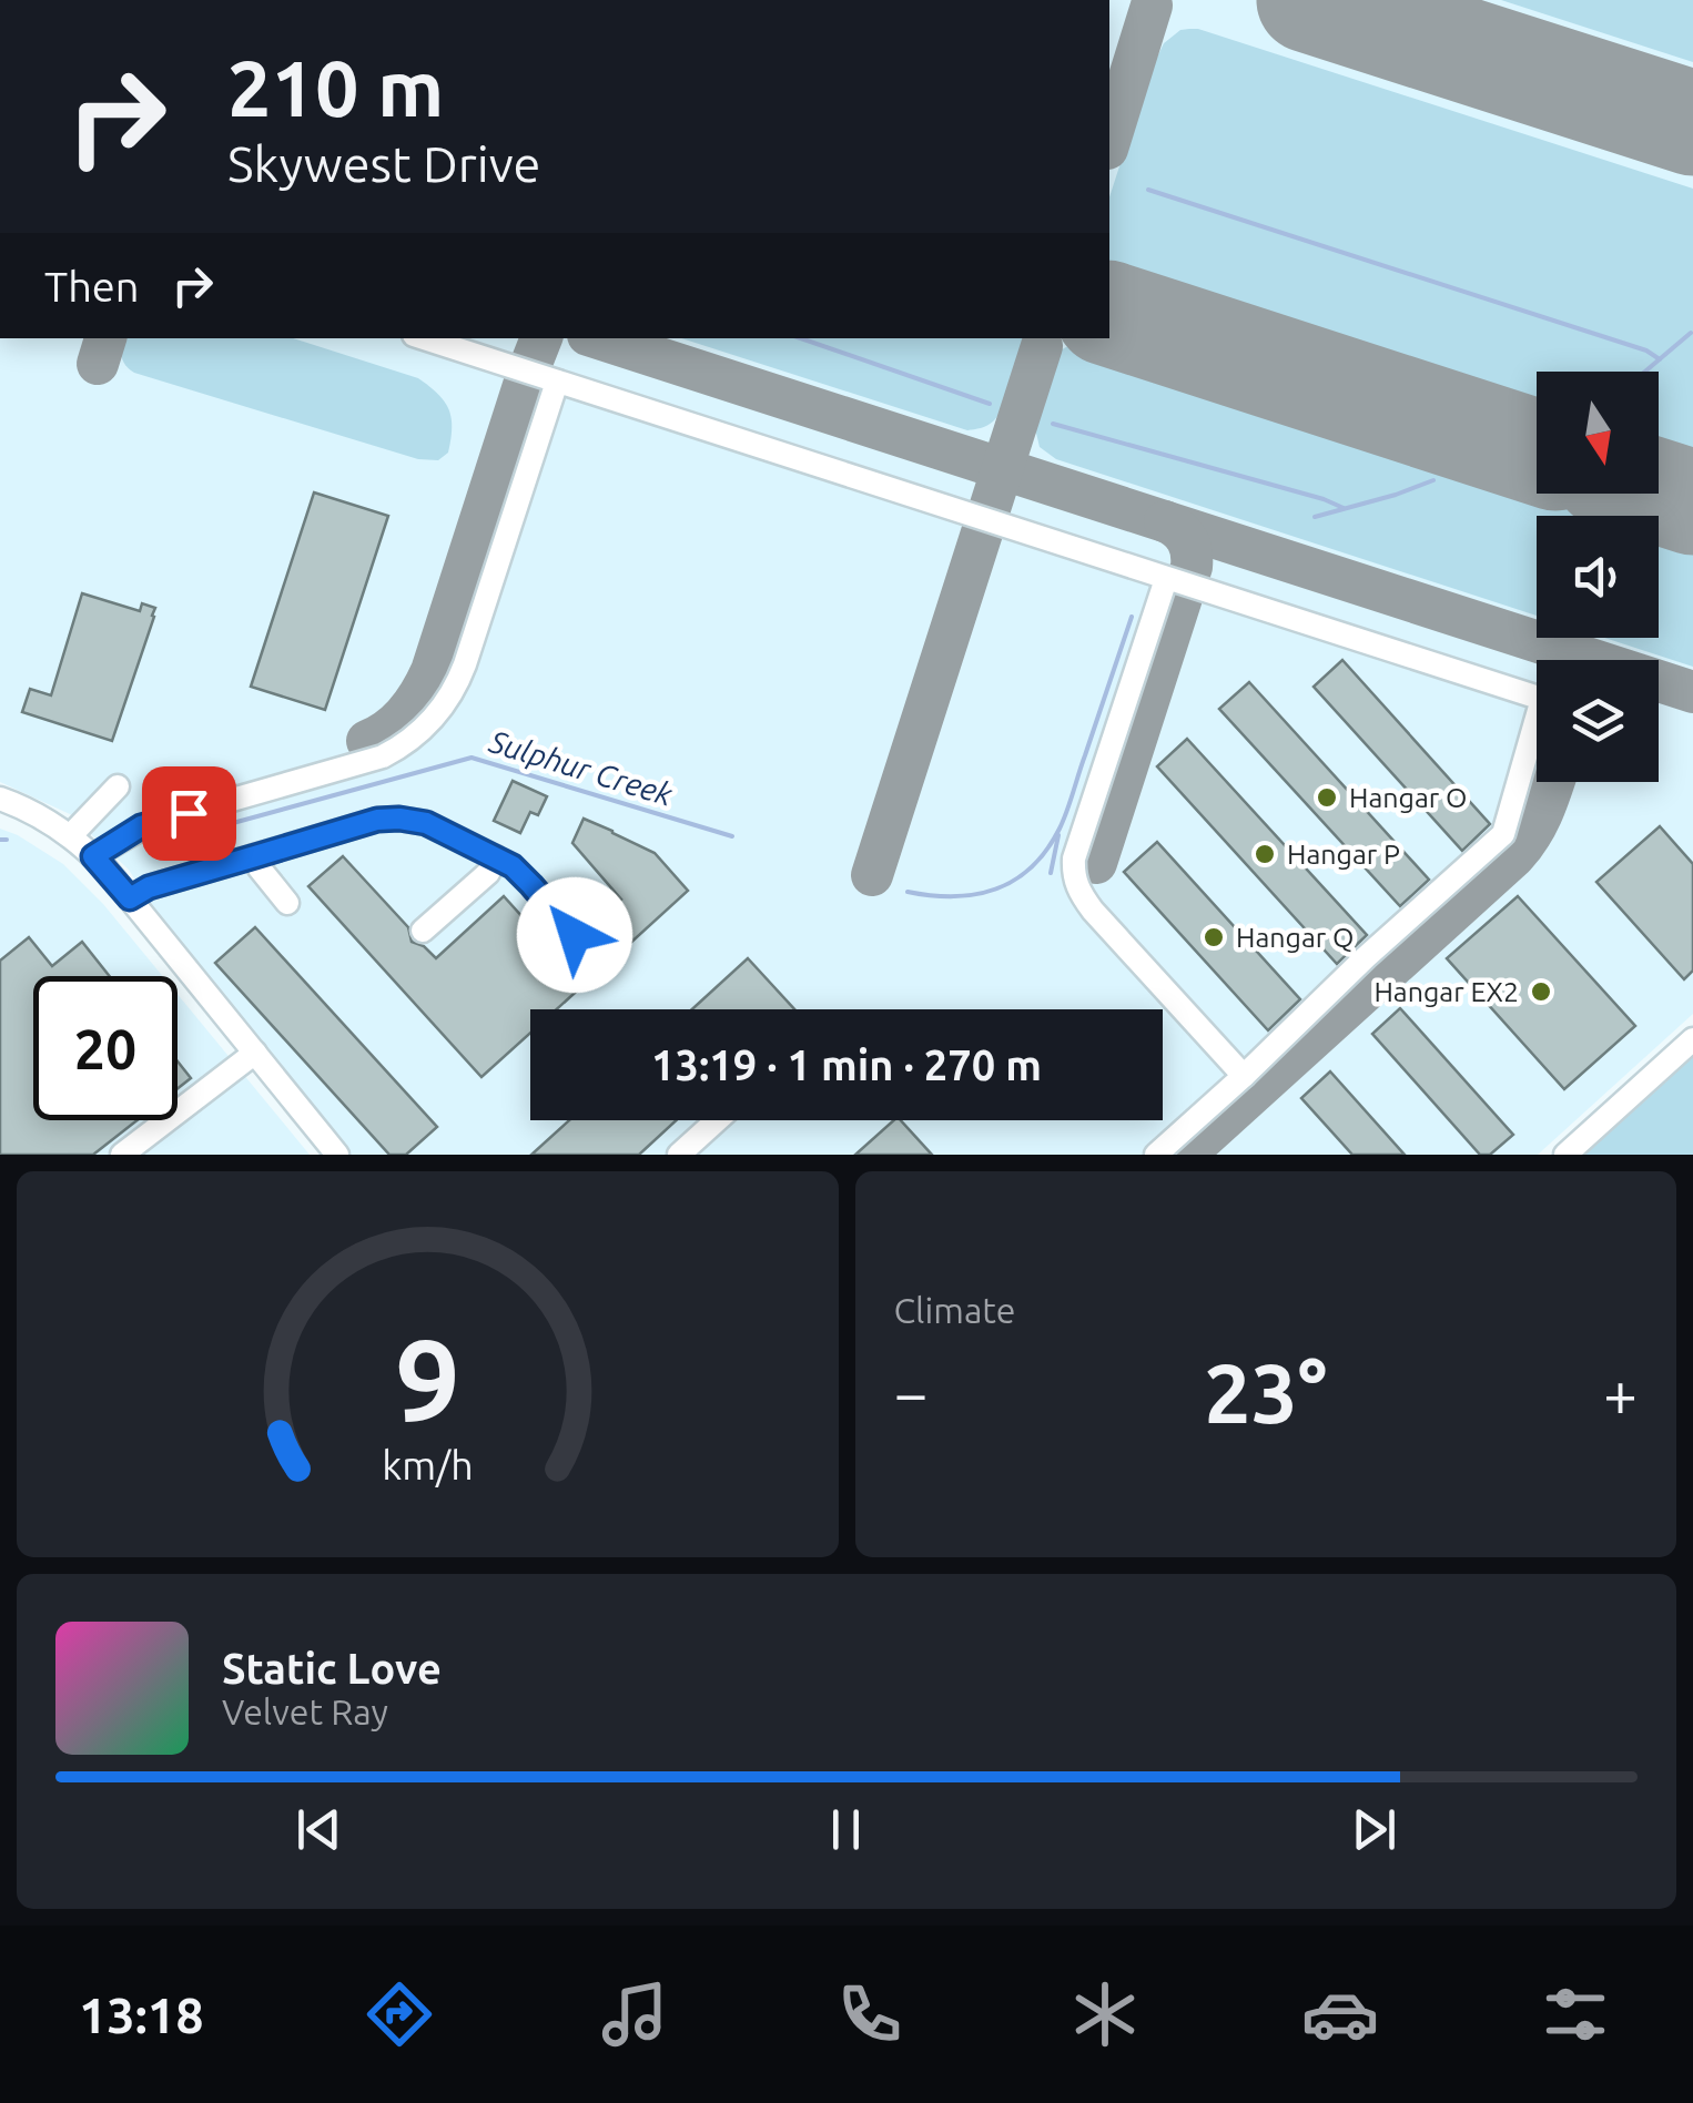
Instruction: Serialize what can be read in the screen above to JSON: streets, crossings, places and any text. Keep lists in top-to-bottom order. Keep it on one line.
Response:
{"water":["Sulphur Creek"],"places":["Hangar O","Hangar P","Hangar Q","Hangar EX2"],"north":"bottom","page":{"turn":["210 m","Skywest Drive"],"then":"Then","limit":"20","trip":"13:19 · 1 min · 270 m","tile":"Climate","heat":["−","23°","+"],"song":["Static Love","Velvet Ray"],"tabs":"13:18","gauge":["9","km/h"]}}
